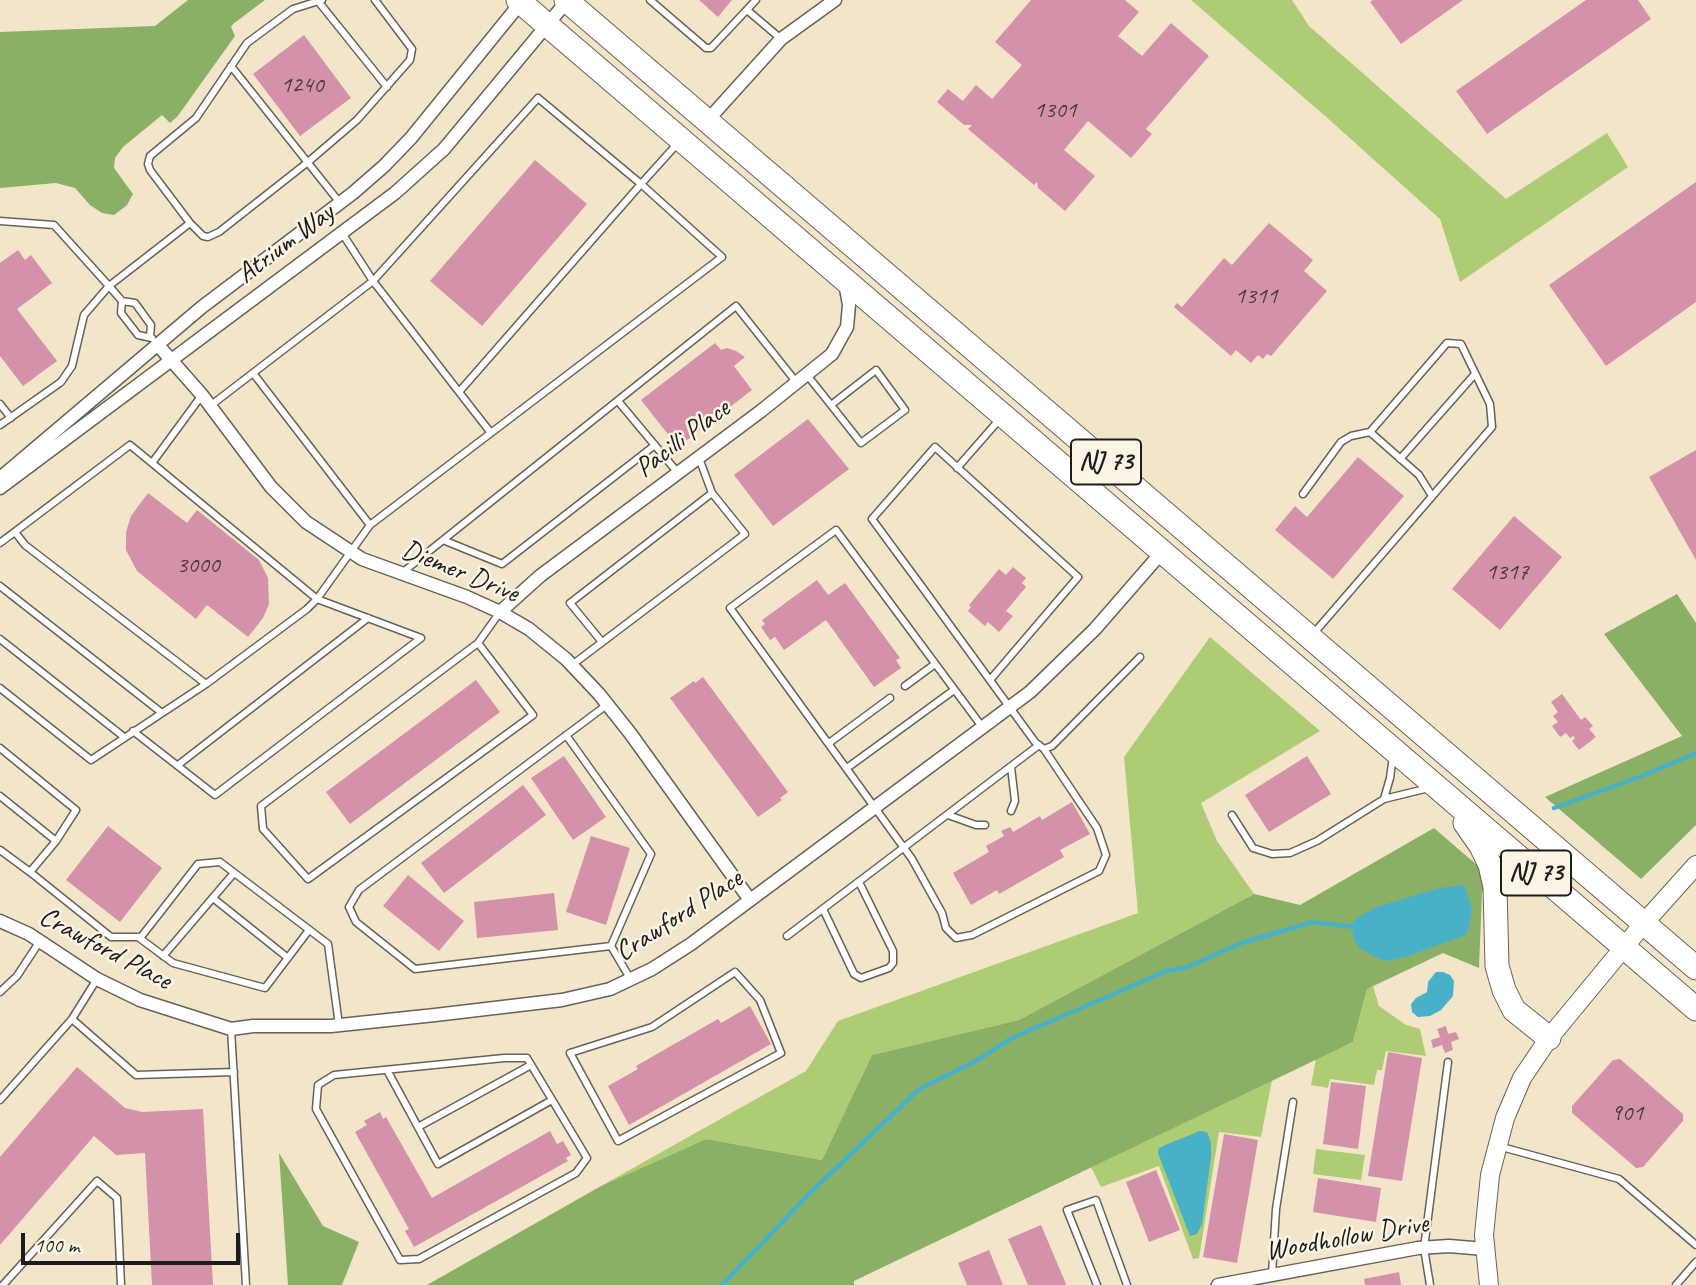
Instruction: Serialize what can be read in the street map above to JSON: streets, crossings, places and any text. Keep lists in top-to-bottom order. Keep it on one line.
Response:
{"streets":{"highway":["NJ 73"],"street":["Atrium Way","Pacilli Place","Diemer Drive","Crawford Place","Woodhollow Drive"]},"crossings":[["Atrium Way","NJ 73"],["Atrium Way","Diemer Drive"],["Pacilli Place","NJ 73"],["Pacilli Place","Diemer Drive"],["NJ 73","Crawford Place"],["Diemer Drive","Crawford Place"]],"house_numbers":["1240","1301","1311","3000","1317","901"],"scale_bar":"100 m"}
